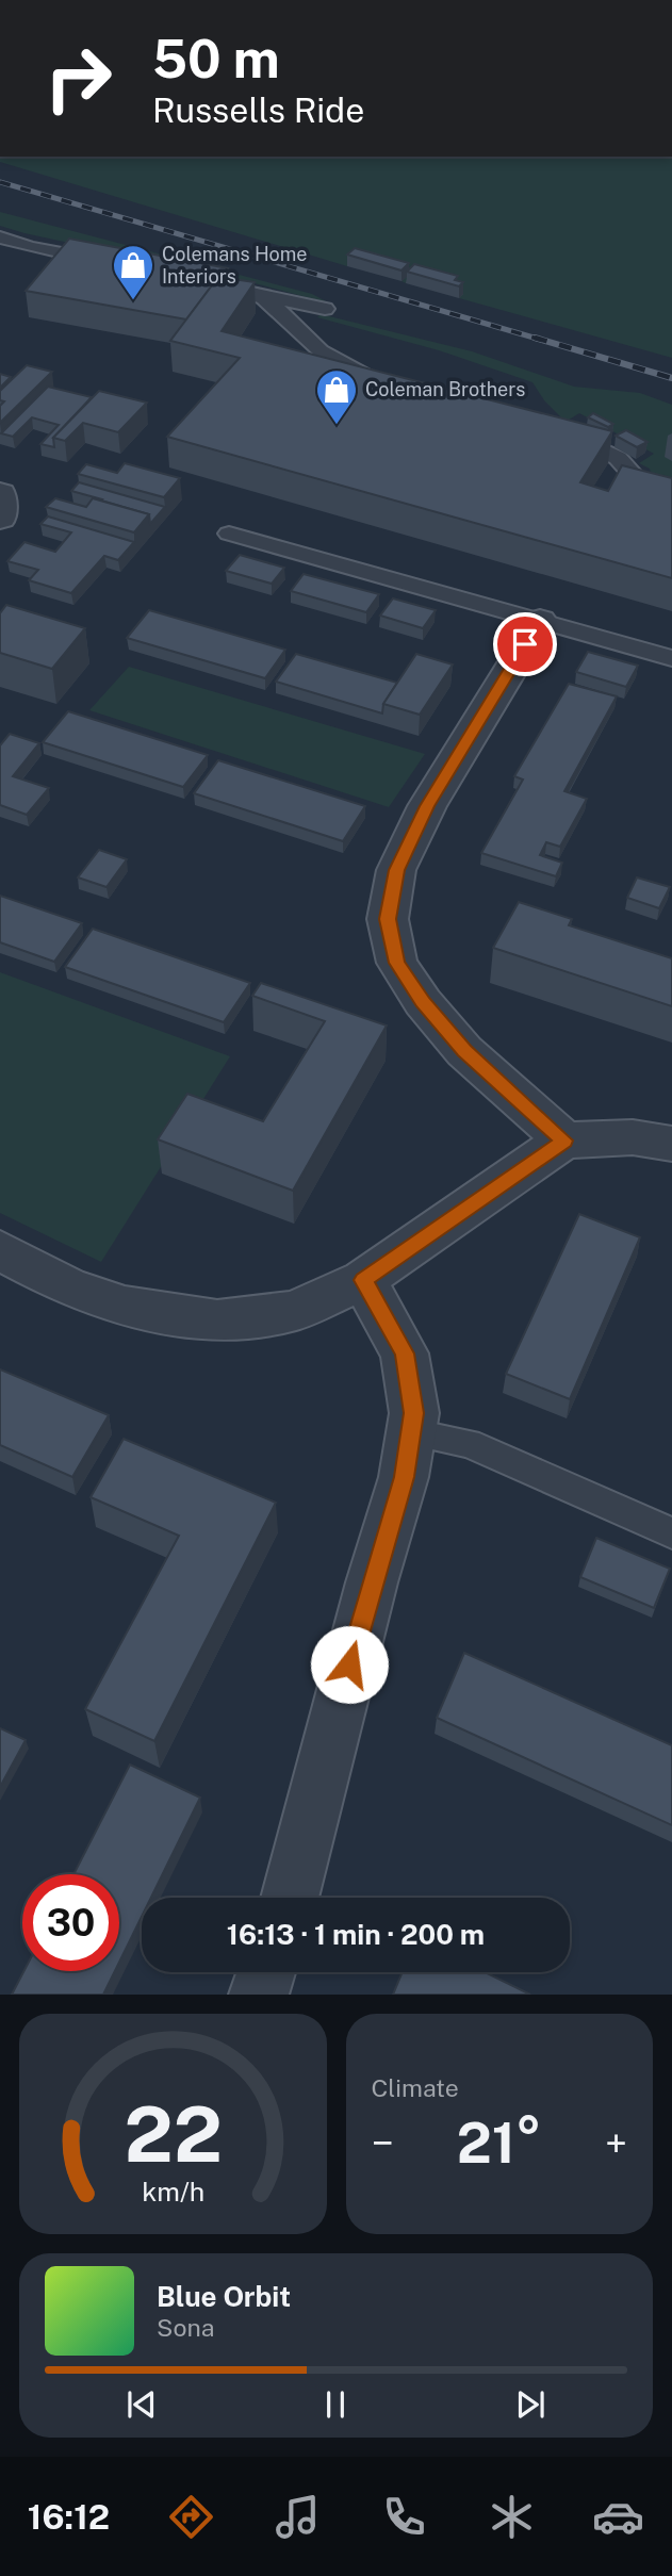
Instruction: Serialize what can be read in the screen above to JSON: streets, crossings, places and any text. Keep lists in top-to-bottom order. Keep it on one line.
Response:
{"places":{"shop":["Colemans Home Interiors","Coleman Brothers"]},"page":{"turn":["50 m","Russells Ride"],"limit":"30","trip":"16:13 · 1 min · 200 m","tile":"Climate","heat":["−","21°","+"],"song":["Blue Orbit","Sona"],"tabs":"16:12","gauge":["22","km/h"]}}
